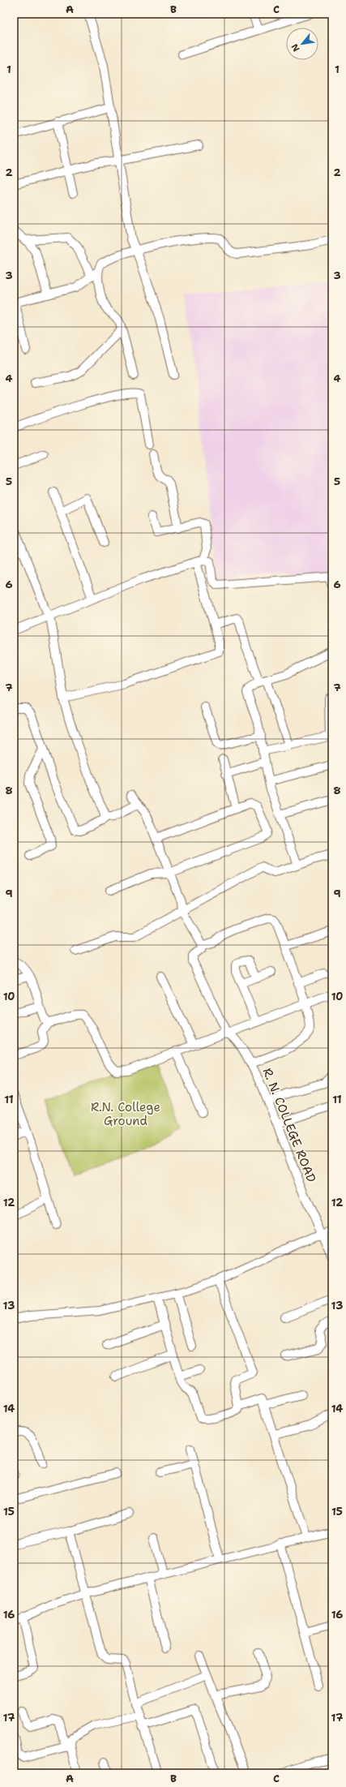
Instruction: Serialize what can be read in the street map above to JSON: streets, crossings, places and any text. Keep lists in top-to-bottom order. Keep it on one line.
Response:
{"streets":{"street":["R. N. COLLEGE ROAD"]},"parks":["R.N. College Ground"],"north":"bottom left","grid":{"columns":["A","B","C"],"rows":["1","2","3","4","5","6","7","8","9","10","11","12","13","14","15","16","17"]}}
